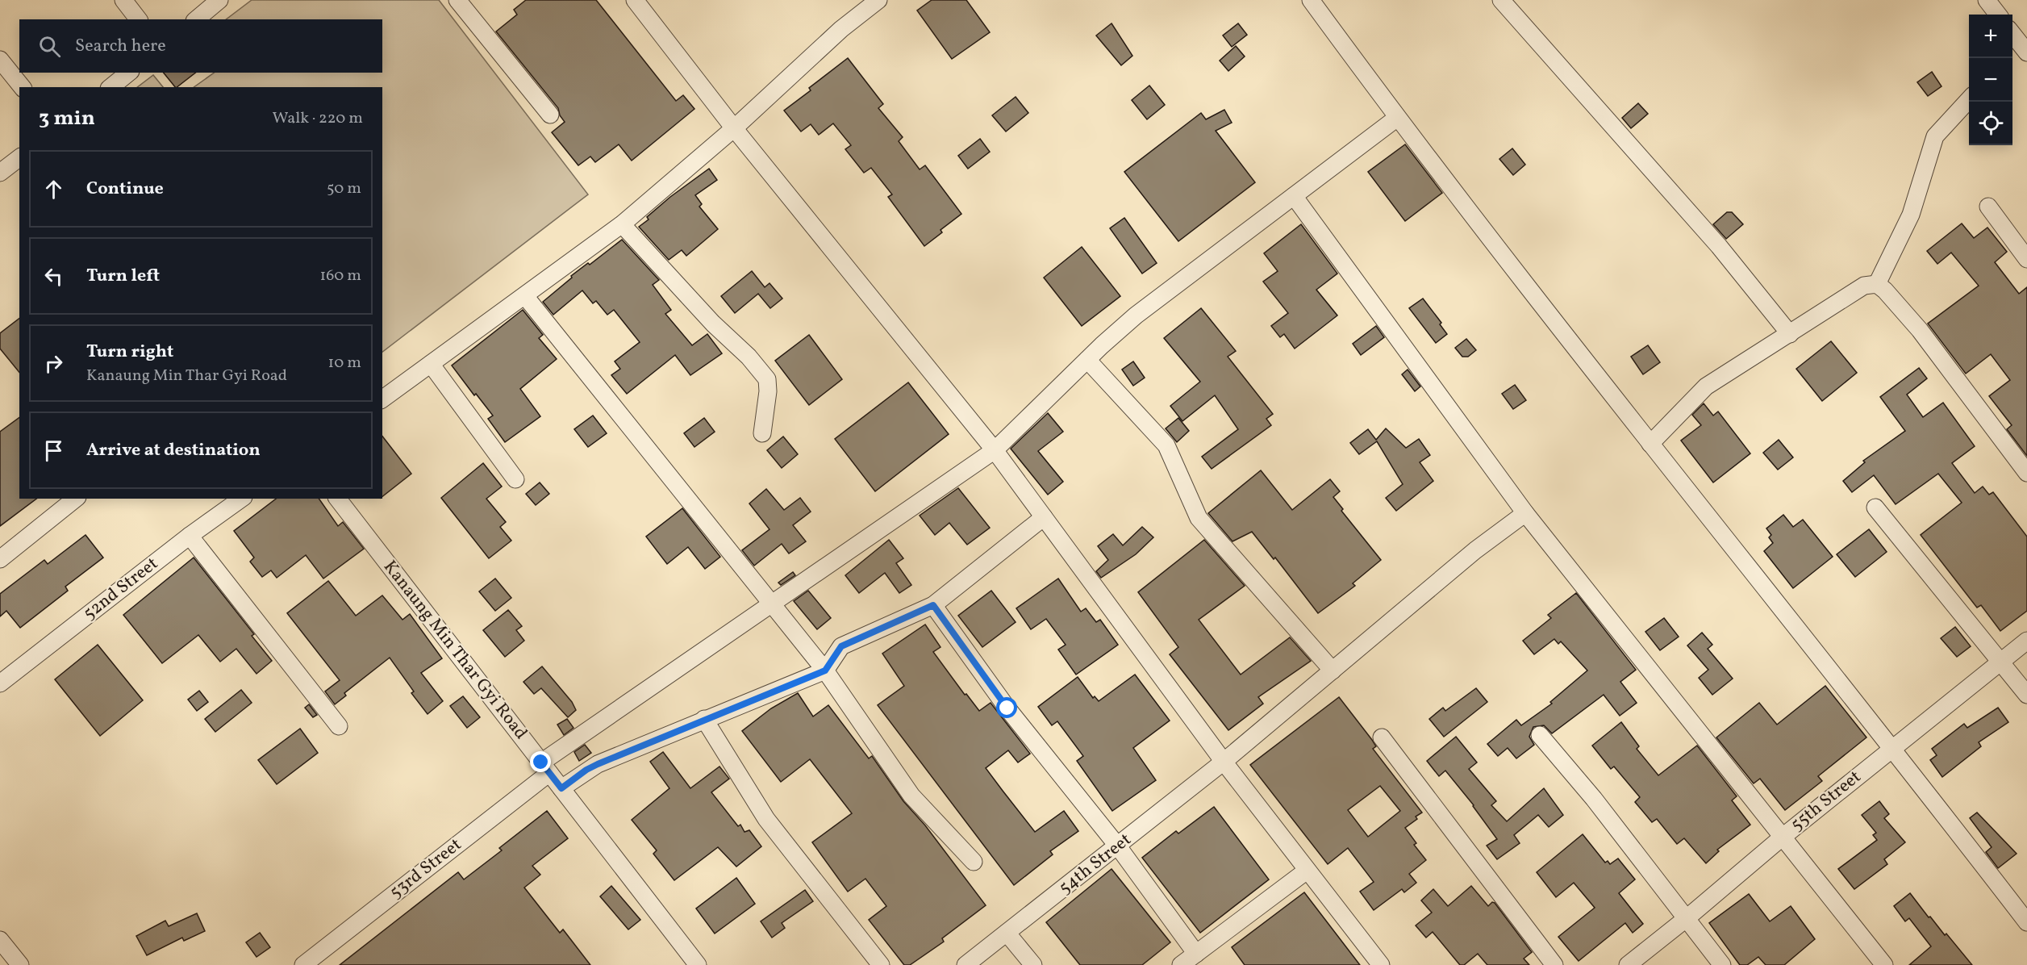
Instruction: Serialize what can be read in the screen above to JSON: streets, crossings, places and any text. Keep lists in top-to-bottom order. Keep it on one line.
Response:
{"streets":{"street":["52nd Street","Kanaung Min Thar Gyi Road","55th Street","54th Street","53rd Street"]},"crossings":[["Kanaung Min Thar Gyi Road","53rd Street"]],"page":{"map_buttons":["+","−"],"search":"Search here","heading":["3 min","Walk · 220 m"],"list":[["Continue","50 m"],["Turn left","160 m"],["Turn right","Kanaung Min Thar Gyi Road","10 m"],"Arrive at destination"]}}
